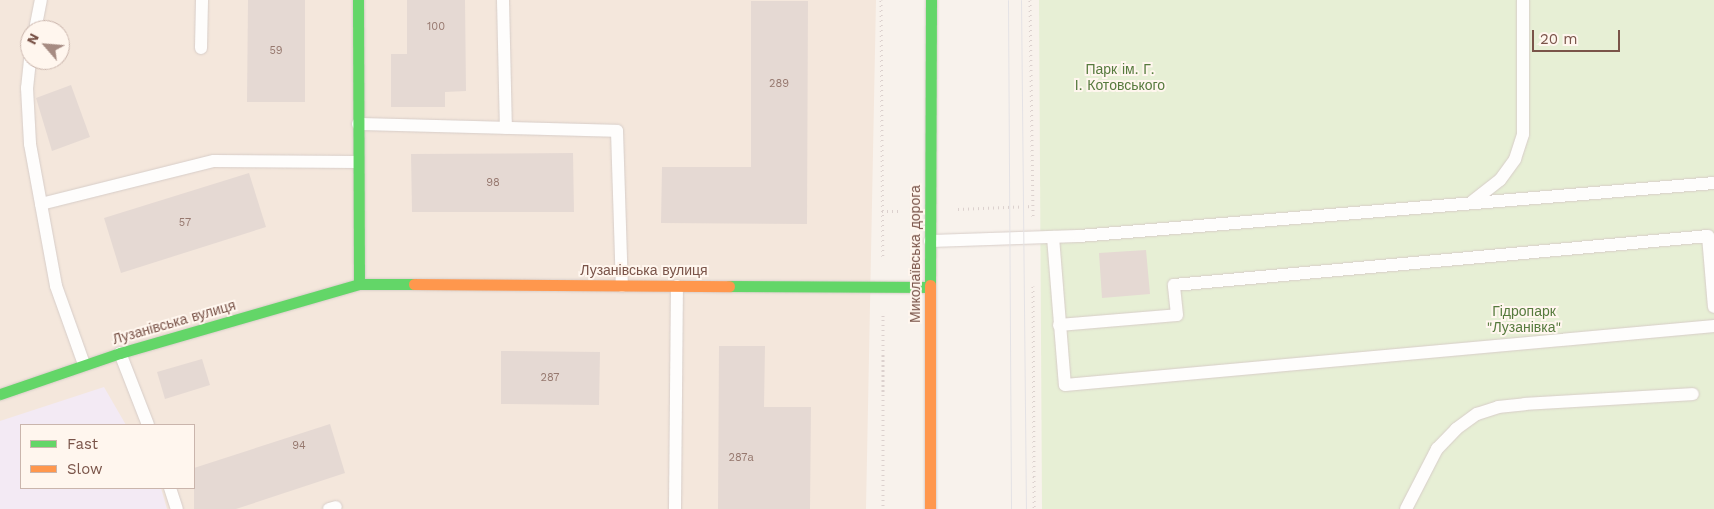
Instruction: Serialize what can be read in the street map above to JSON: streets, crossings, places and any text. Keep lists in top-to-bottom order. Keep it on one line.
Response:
{"streets":{"street":["Миколаївська дорога","Лузанівська вулиця"]},"crossings":[["Миколаївська дорога","Лузанівська вулиця"]],"parks":["Парк ім. Г. І. Котовського","Гідропарк \"Лузанівка\""],"house_numbers":["100","59","289","98","57","287","94","287а"],"legend":["Fast","Slow"],"scale_bar":"20 m","north":"top left"}
